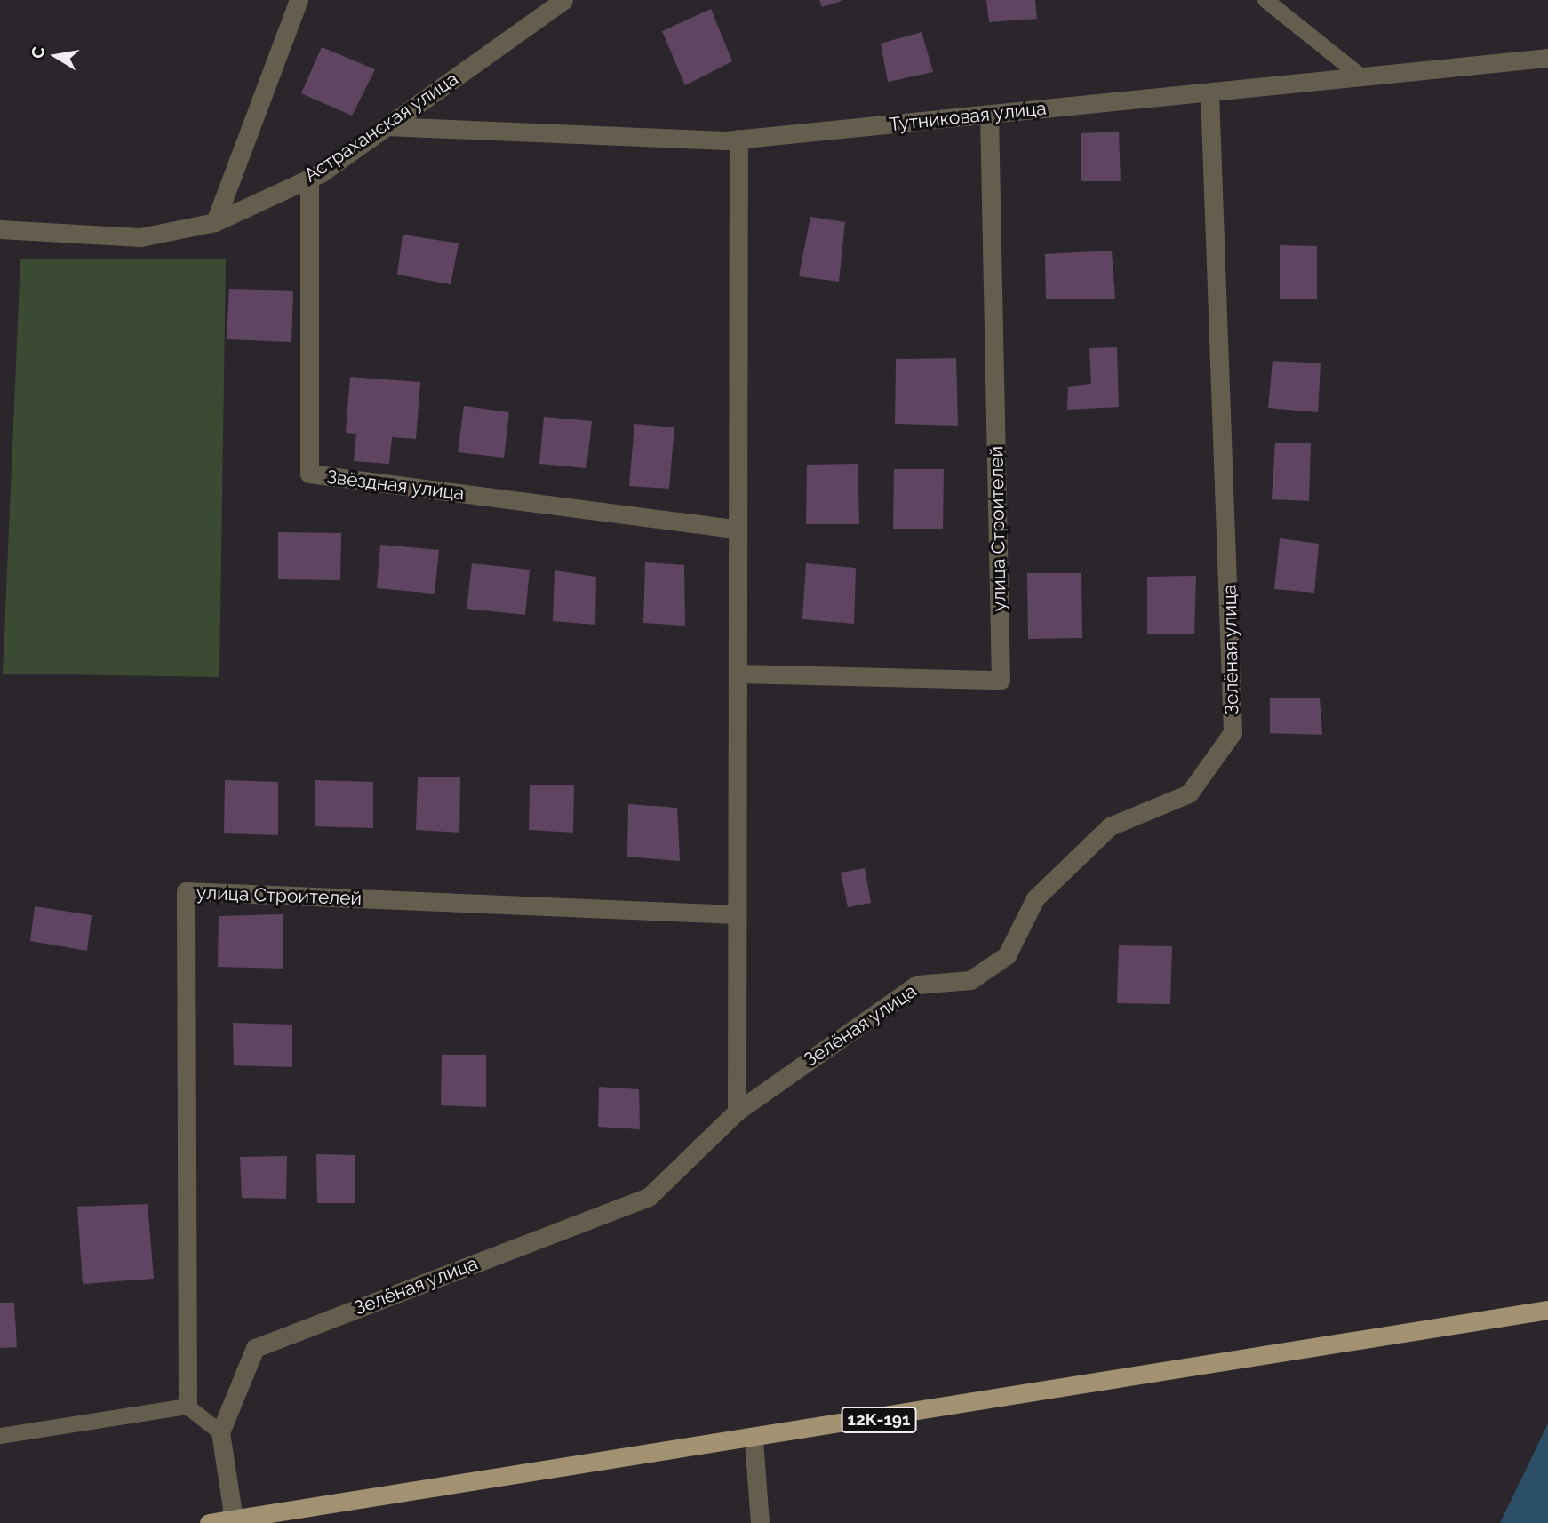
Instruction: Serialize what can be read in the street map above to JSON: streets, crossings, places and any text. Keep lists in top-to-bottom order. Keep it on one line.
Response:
{"streets":{"main road":["12К-191"],"street":["Тутниковая улица","Астраханская улица","Звёздная улица","улица Строителей","Зелёная улица"]},"crossings":[["Тутниковая улица","Астраханская улица"],["Тутниковая улица","улица Строителей"],["Тутниковая улица","Зелёная улица"],["Астраханская улица","Звёздная улица"]],"north":"left"}
